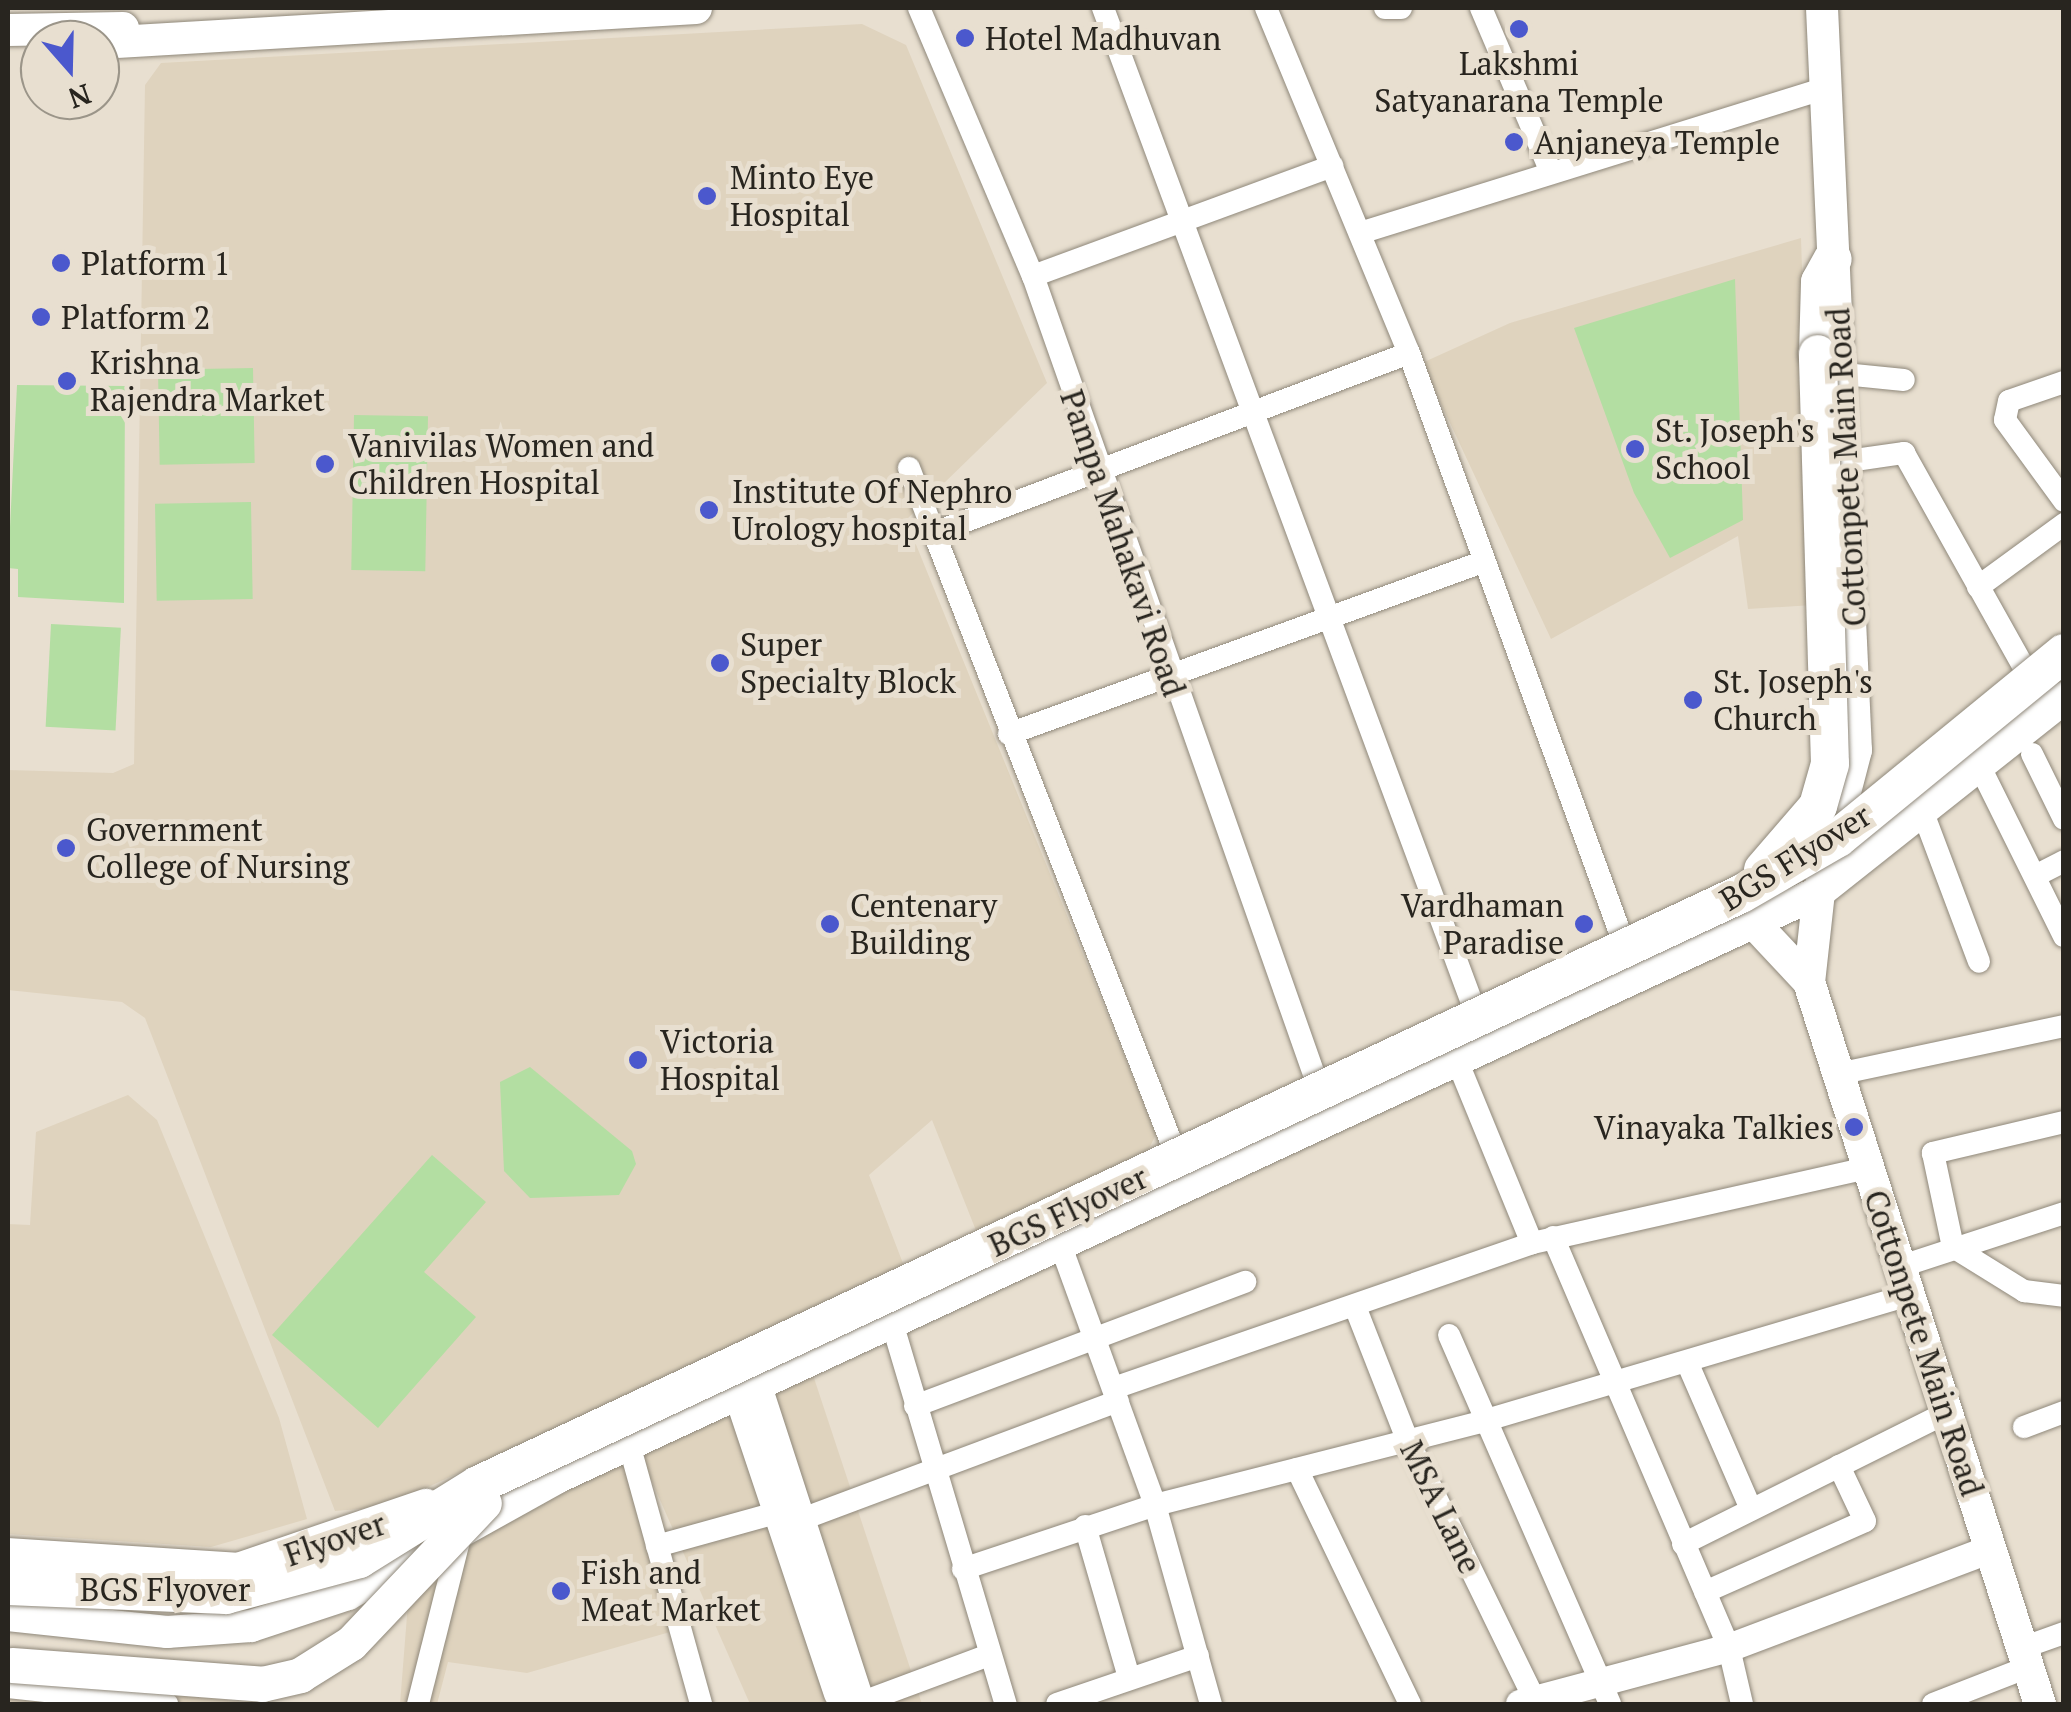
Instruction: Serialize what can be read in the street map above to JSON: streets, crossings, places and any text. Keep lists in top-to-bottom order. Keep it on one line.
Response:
{"streets":{"highway":["BGS Flyover"],"main road":["Cottonpete Main Road","Flyover"],"street":["Pampa Mahakavi Road","MSA Lane"]},"crossings":[["Cottonpete Main Road","BGS Flyover"],["BGS Flyover","Flyover"]],"places":["Lakshmi Satyanarana Temple","Hotel Madhuvan","Anjaneya Temple","Minto Eye Hospital","Platform 1","Platform 2","Krishna Rajendra Market","St. Joseph's School","Vanivilas Women and Children Hospital","Institute Of Nephro Urology hospital","Super Specialty Block","St. Joseph's Church","Government College of Nursing","Centenary Building","Vardhaman Paradise","Victoria Hospital","Vinayaka Talkies","Fish and Meat Market"],"north":"bottom"}
